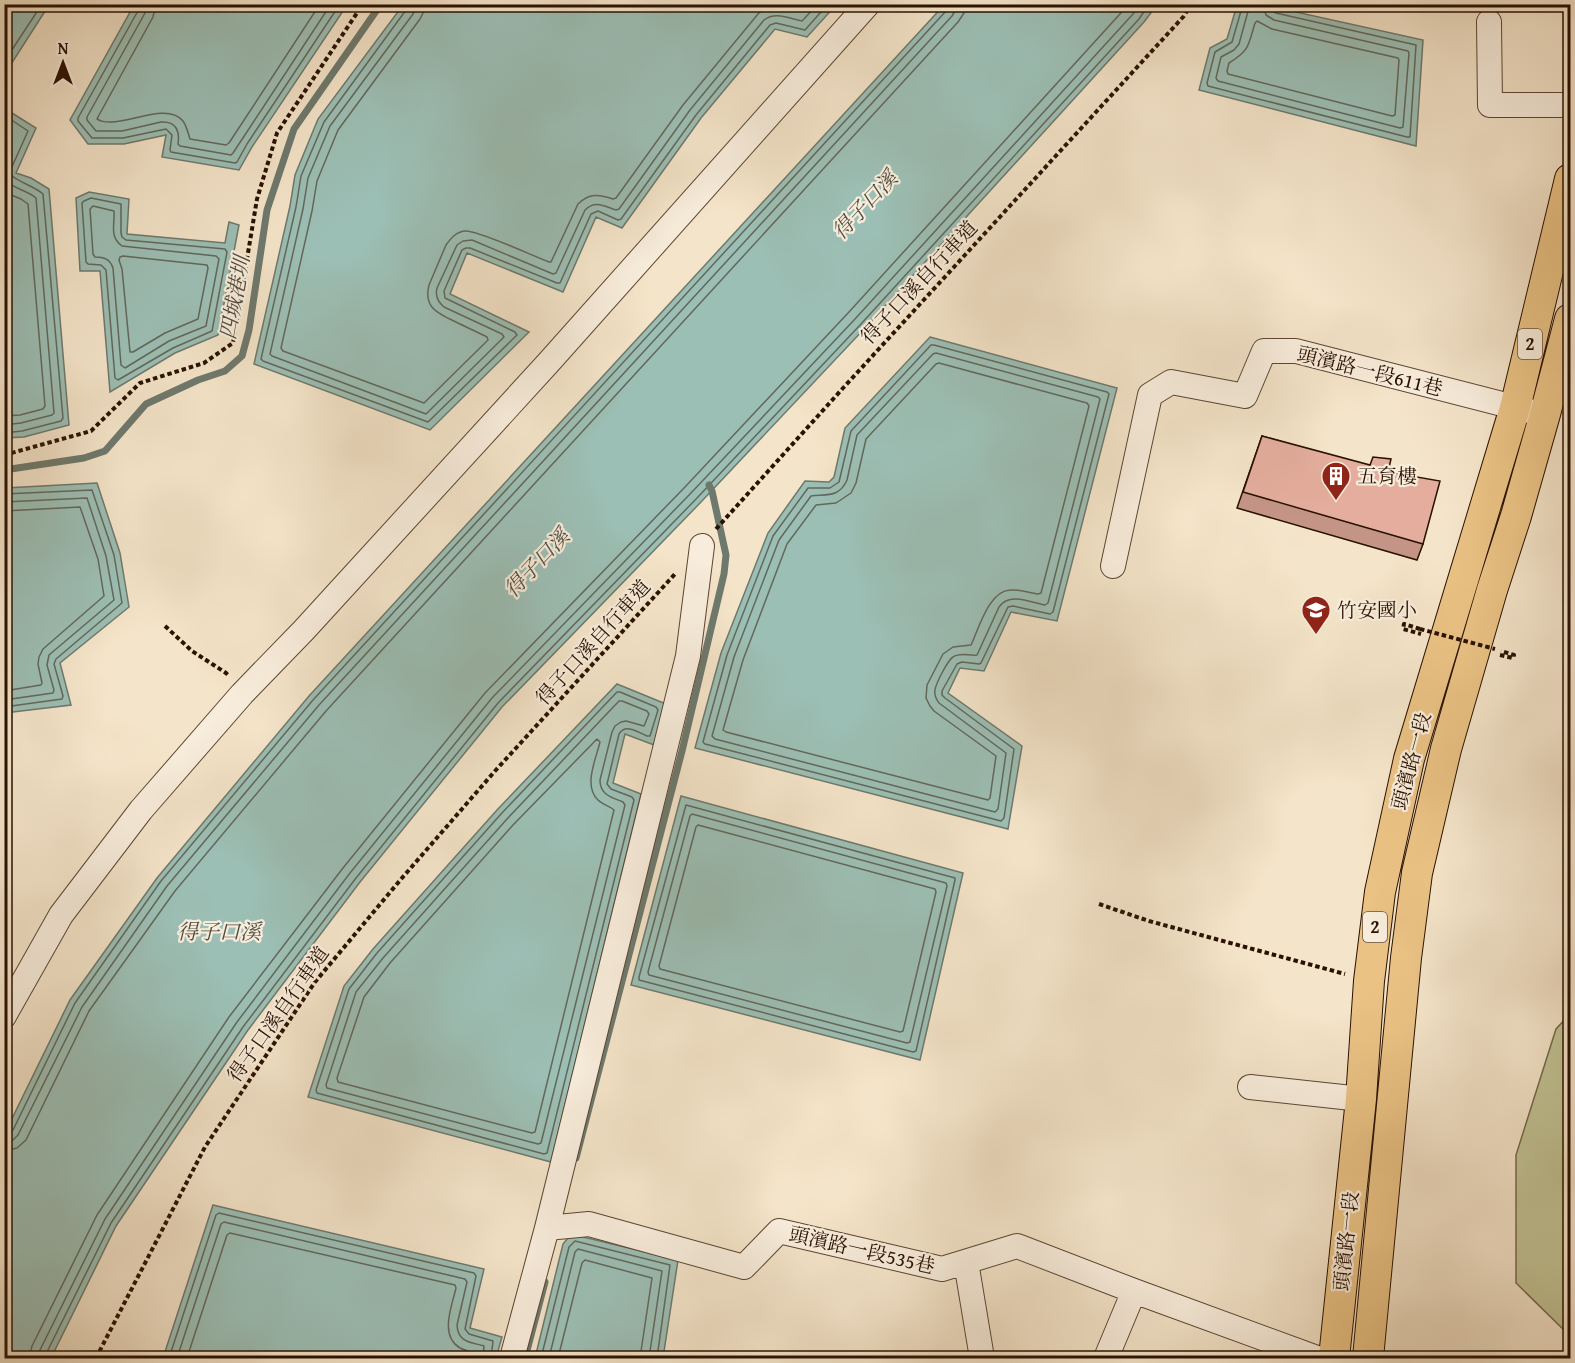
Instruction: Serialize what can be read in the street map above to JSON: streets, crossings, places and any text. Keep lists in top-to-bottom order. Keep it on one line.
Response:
{"streets":{"main road":["2","頭濱路一段"],"lane":["頭濱路一段611巷","頭濱路一段535巷"],"path":["得子口溪自行車道"]},"crossings":[["頭濱路一段611巷","頭濱路一段"]],"water":["得子口溪","四城港圳"],"places":{"building":["五育樓"],"school or university":["竹安國小"]},"north":"top"}
